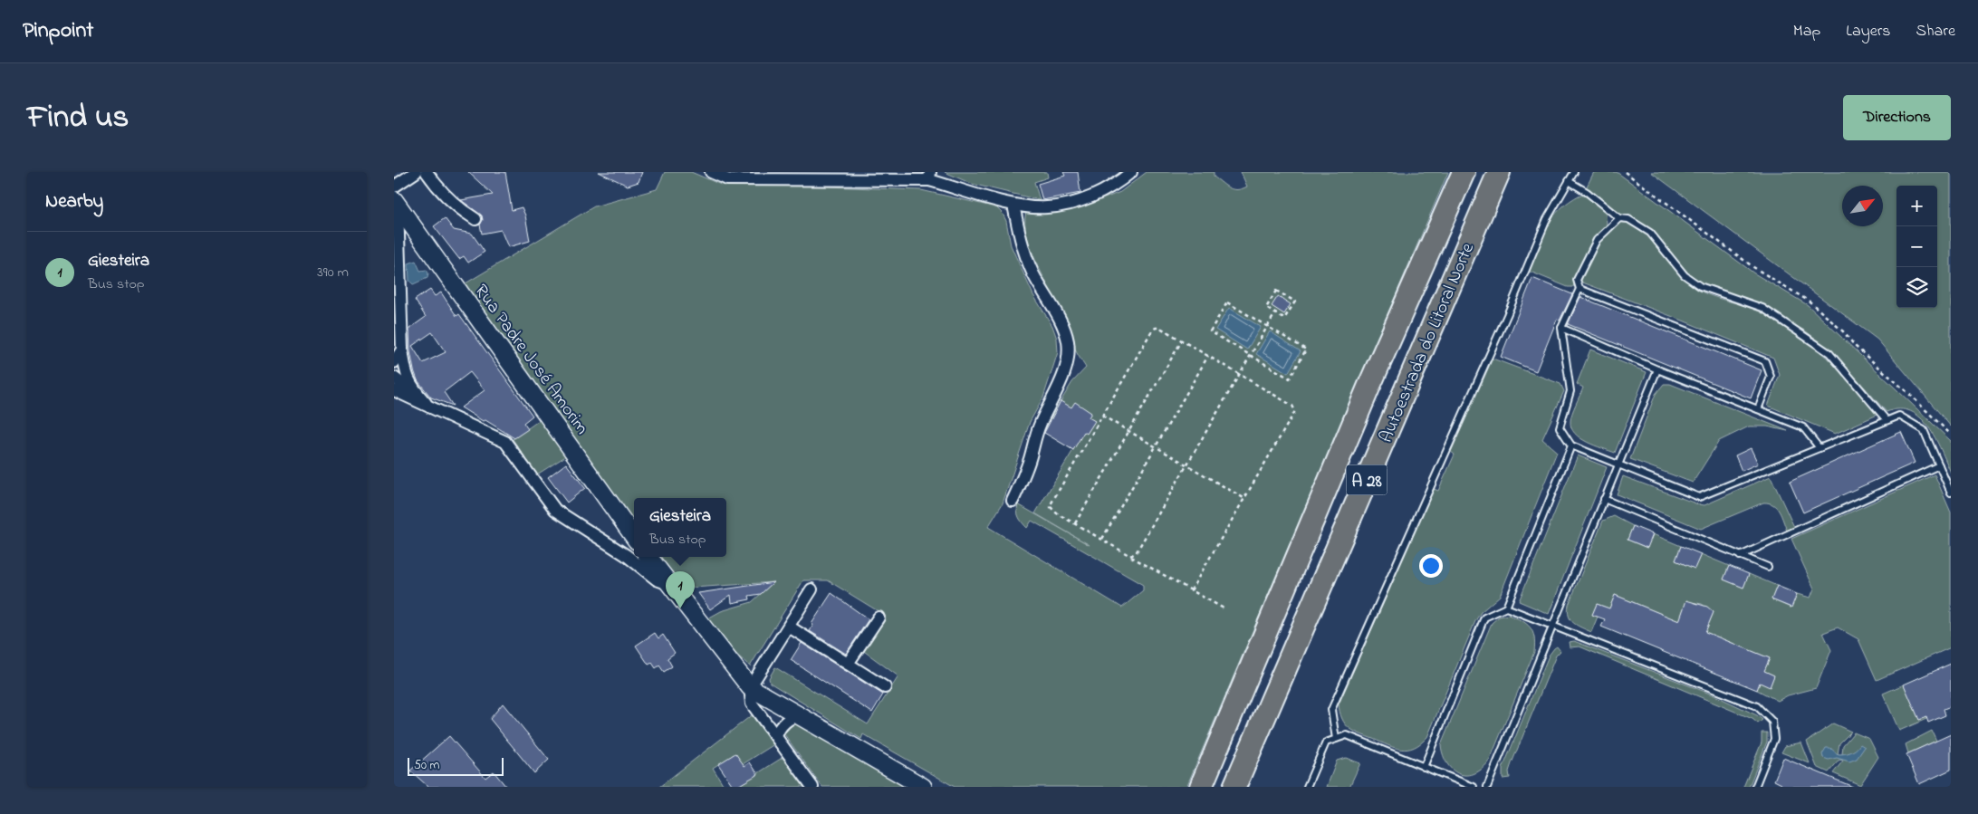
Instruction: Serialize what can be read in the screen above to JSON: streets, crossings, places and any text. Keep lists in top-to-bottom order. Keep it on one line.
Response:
{"streets":{"highway":["Autoestrada do Litoral Norte","A 28"],"street":["Rua Padre José Amorim"]},"scale_bar":"50 m","north":"top right","page":{"header":"Pinpoint","nav":["Map","Layers","Share"],"title":"Find us","buttons":"Directions","heading":"Nearby","map_buttons":["+","−"],"list":[{"mark":"1","name":"Giesteira","note":"Bus stop","value":"390 m"}],"popup":["Giesteira","Bus stop"],"pins":"1","scale":"50 m"}}
